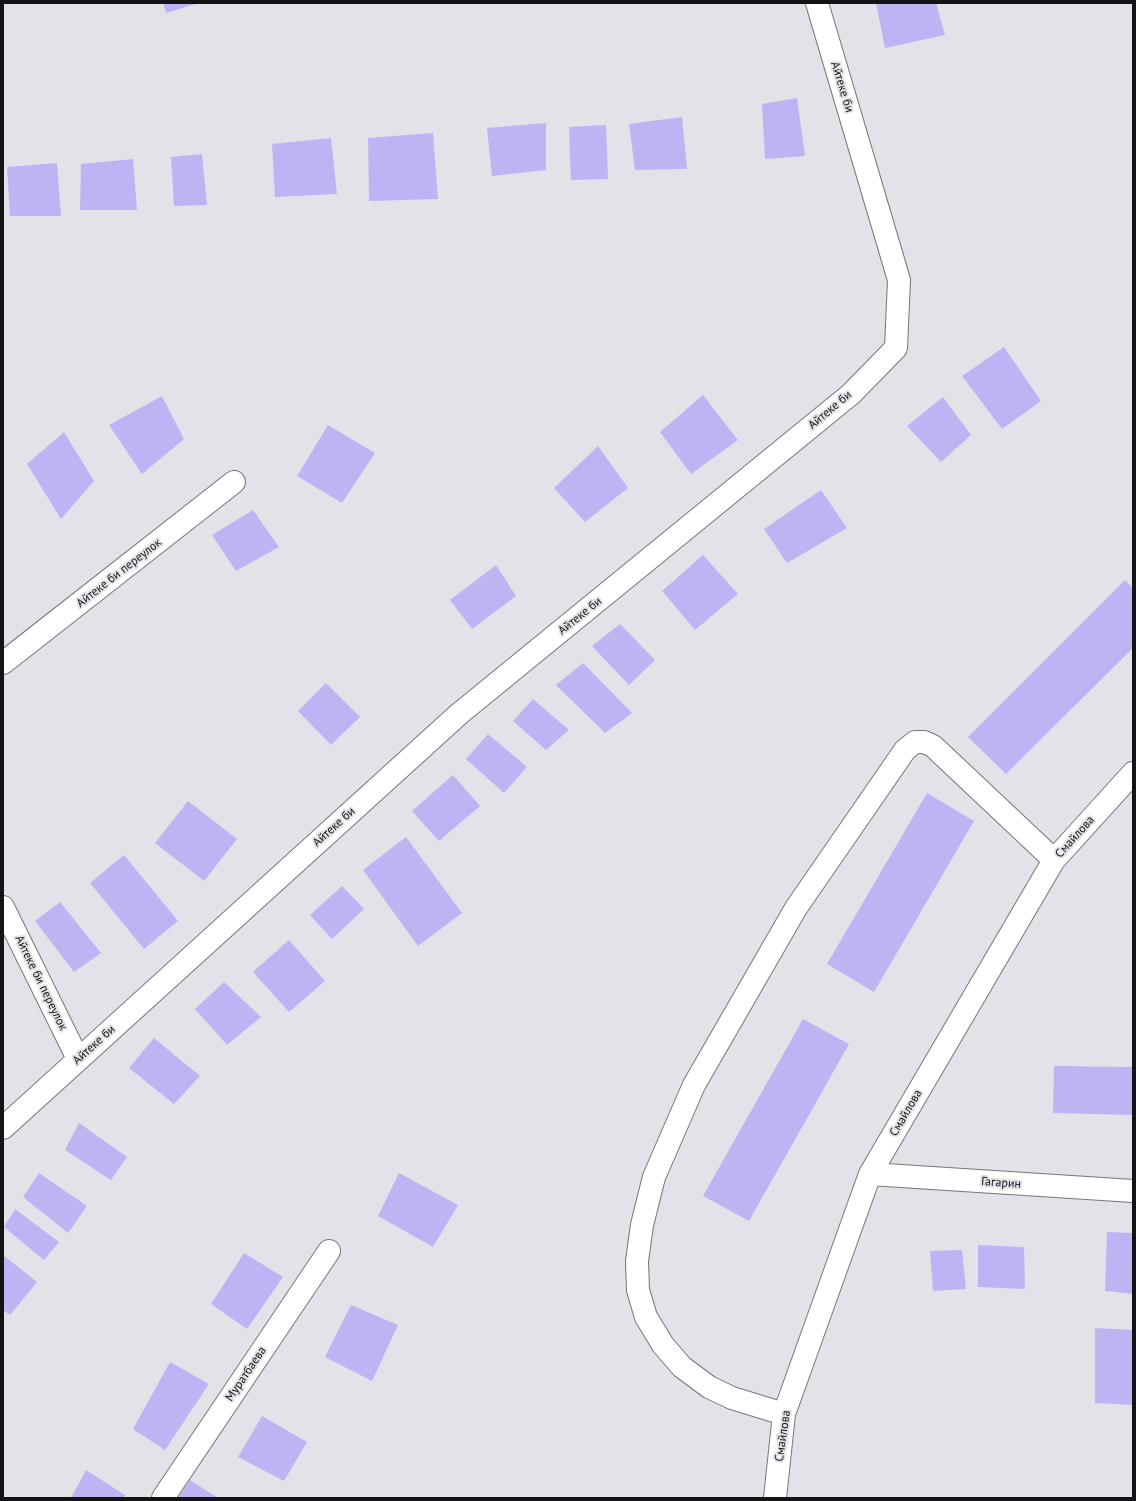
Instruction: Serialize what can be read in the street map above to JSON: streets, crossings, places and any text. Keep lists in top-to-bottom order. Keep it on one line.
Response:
{"streets":{"street":["Айтеке би","Айтеке би переулок","Смайлова","Гагарин","Муратбаева"]},"crossings":[["Айтеке би","Айтеке би переулок"],["Смайлова","Гагарин"]]}
